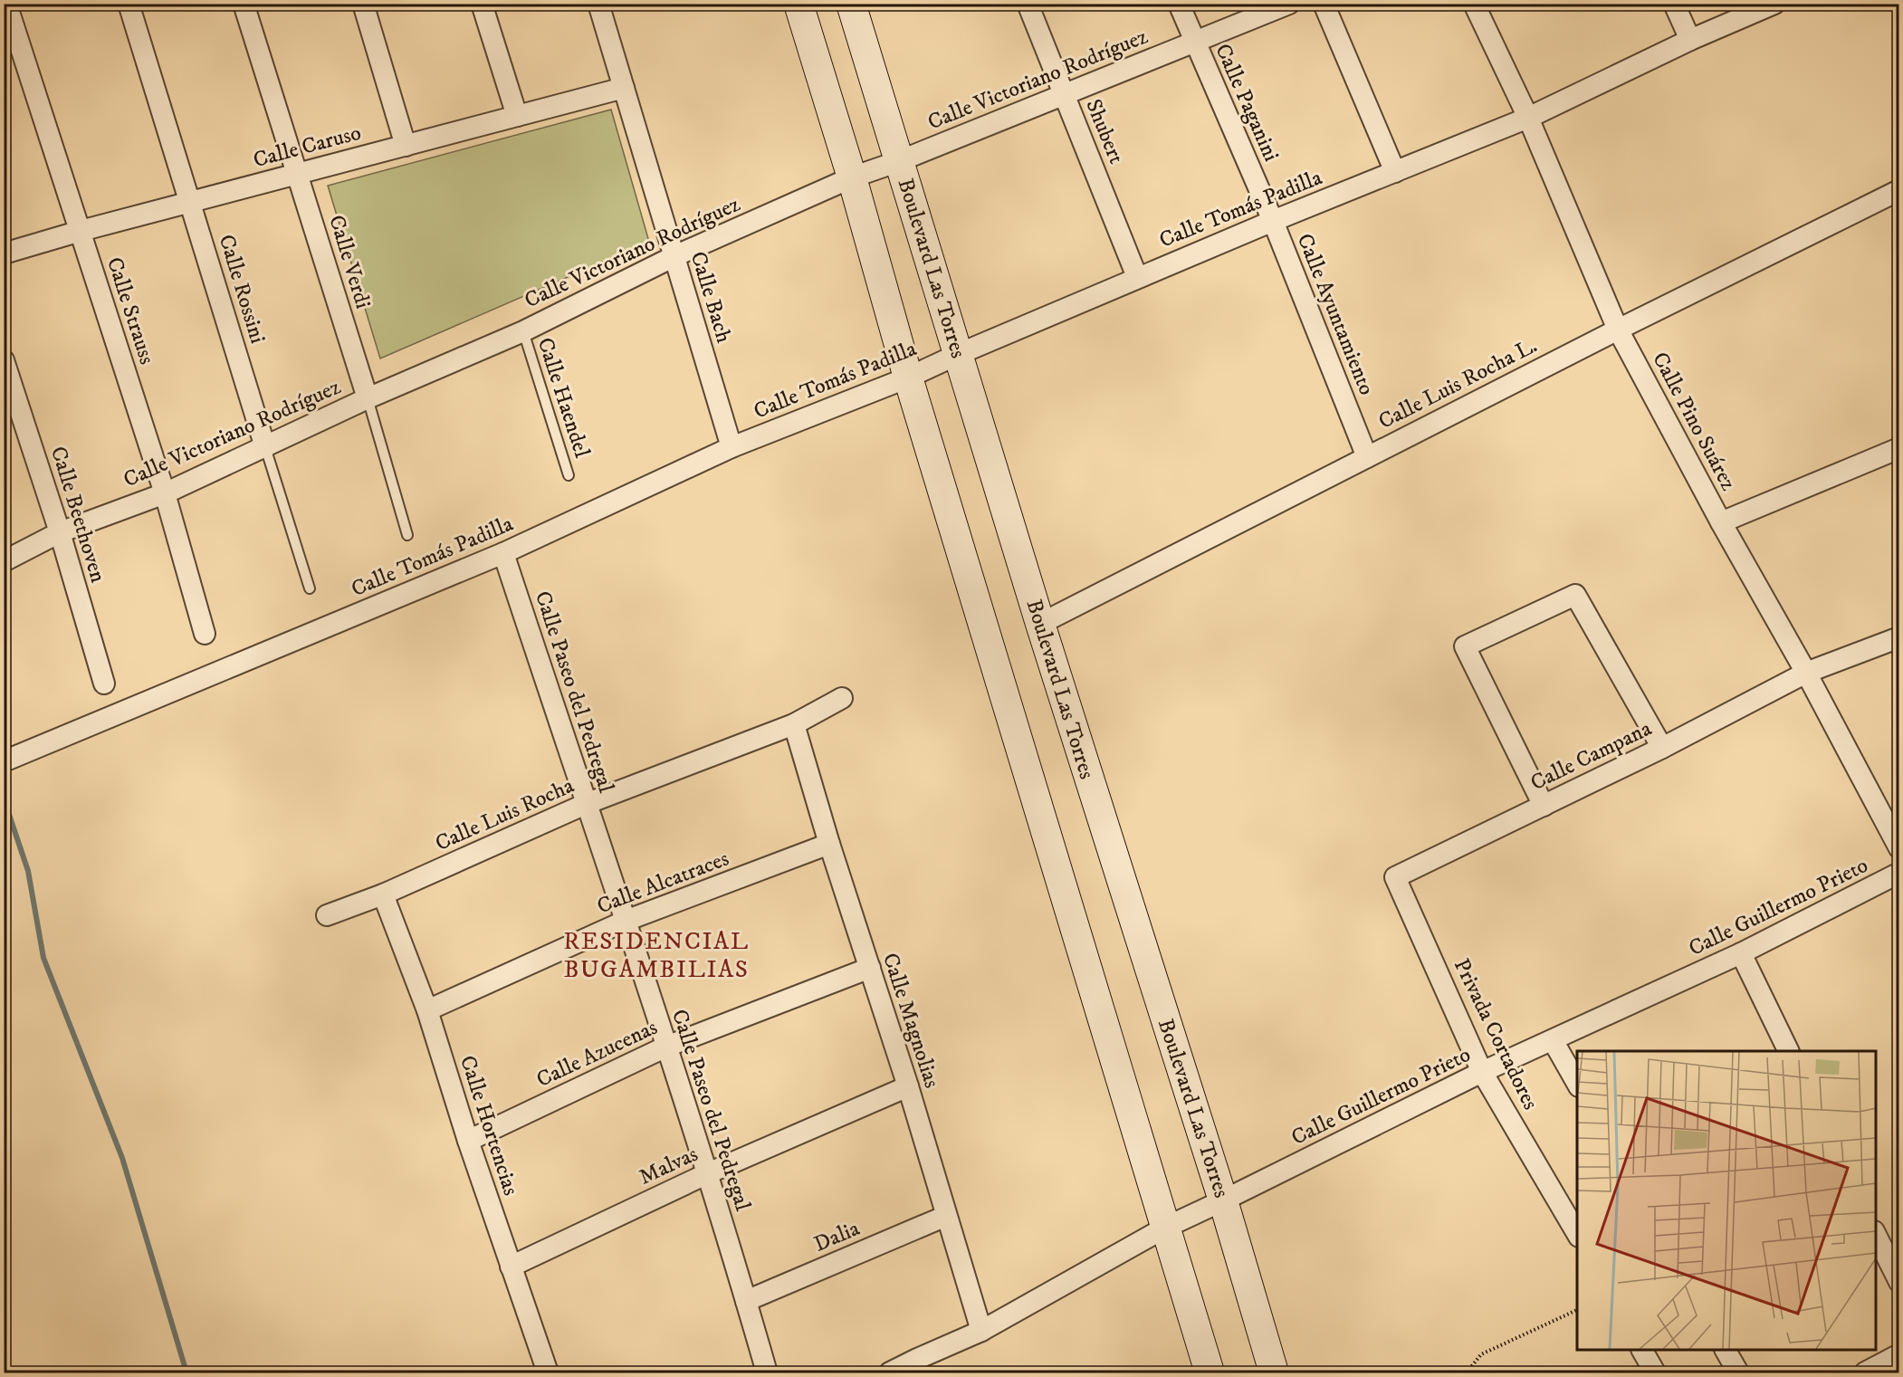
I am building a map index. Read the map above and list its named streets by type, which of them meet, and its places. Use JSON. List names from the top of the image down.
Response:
{
  "streets": {
    "street": [
      "Calle Victoriano Rodríguez",
      "Calle Paganini",
      "Shubert",
      "Calle Caruso",
      "Calle Tomás Padilla",
      "Calle Verdi",
      "Boulevard Las Torres",
      "Calle Rossini",
      "Calle Bach",
      "Calle Strauss",
      "Calle Ayuntamiento",
      "Calle Luis Rocha L.",
      "Calle Pino Suárez",
      "Calle Beethoven",
      "Calle Paseo del Pedregal",
      "Calle Campana",
      "Calle Luis Rocha",
      "Calle Alcatraces",
      "Calle Guillermo Prieto",
      "Calle Magnolias",
      "Privada Cortadores",
      "Calle Azucenas",
      "Calle Hortencias",
      "Malvas",
      "Dalia"
    ],
    "lane": ["Calle Haendel"]
  },
  "crossings": [
    ["Calle Victoriano Rodríguez", "Calle Paganini"],
    ["Calle Victoriano Rodríguez", "Shubert"],
    ["Calle Victoriano Rodríguez", "Calle Verdi"],
    ["Calle Victoriano Rodríguez", "Boulevard Las Torres"],
    ["Calle Victoriano Rodríguez", "Calle Rossini"],
    ["Calle Victoriano Rodríguez", "Calle Bach"],
    ["Calle Victoriano Rodríguez", "Calle Strauss"],
    ["Calle Victoriano Rodríguez", "Calle Haendel"],
    ["Calle Victoriano Rodríguez", "Calle Beethoven"],
    ["Calle Paganini", "Calle Tomás Padilla"],
    ["Calle Paganini", "Calle Ayuntamiento"],
    ["Shubert", "Calle Tomás Padilla"],
    ["Calle Caruso", "Calle Verdi"],
    ["Calle Caruso", "Calle Rossini"],
    ["Calle Caruso", "Calle Bach"],
    ["Calle Caruso", "Calle Strauss"],
    ["Calle Tomás Padilla", "Boulevard Las Torres"],
    ["Calle Tomás Padilla", "Calle Bach"],
    ["Calle Tomás Padilla", "Calle Ayuntamiento"],
    ["Calle Tomás Padilla", "Calle Pino Suárez"],
    ["Calle Tomás Padilla", "Calle Paseo del Pedregal"],
    ["Boulevard Las Torres", "Calle Luis Rocha L."],
    ["Boulevard Las Torres", "Calle Guillermo Prieto"],
    ["Calle Ayuntamiento", "Calle Luis Rocha L."],
    ["Calle Luis Rocha L.", "Calle Pino Suárez"],
    ["Calle Pino Suárez", "Calle Campana"],
    ["Calle Paseo del Pedregal", "Calle Luis Rocha"],
    ["Calle Paseo del Pedregal", "Calle Alcatraces"],
    ["Calle Paseo del Pedregal", "Calle Azucenas"],
    ["Calle Paseo del Pedregal", "Malvas"],
    ["Calle Paseo del Pedregal", "Dalia"],
    ["Calle Campana", "Privada Cortadores"],
    ["Calle Luis Rocha", "Calle Magnolias"],
    ["Calle Luis Rocha", "Calle Hortencias"],
    ["Calle Alcatraces", "Calle Magnolias"],
    ["Calle Alcatraces", "Calle Hortencias"],
    ["Calle Guillermo Prieto", "Calle Magnolias"],
    ["Calle Guillermo Prieto", "Privada Cortadores"],
    ["Calle Magnolias", "Calle Azucenas"],
    ["Calle Magnolias", "Malvas"],
    ["Calle Magnolias", "Dalia"],
    ["Calle Azucenas", "Calle Hortencias"],
    ["Calle Hortencias", "Malvas"]
  ],
  "districts": ["RESIDENCIAL BUGAMBILIAS"]
}
